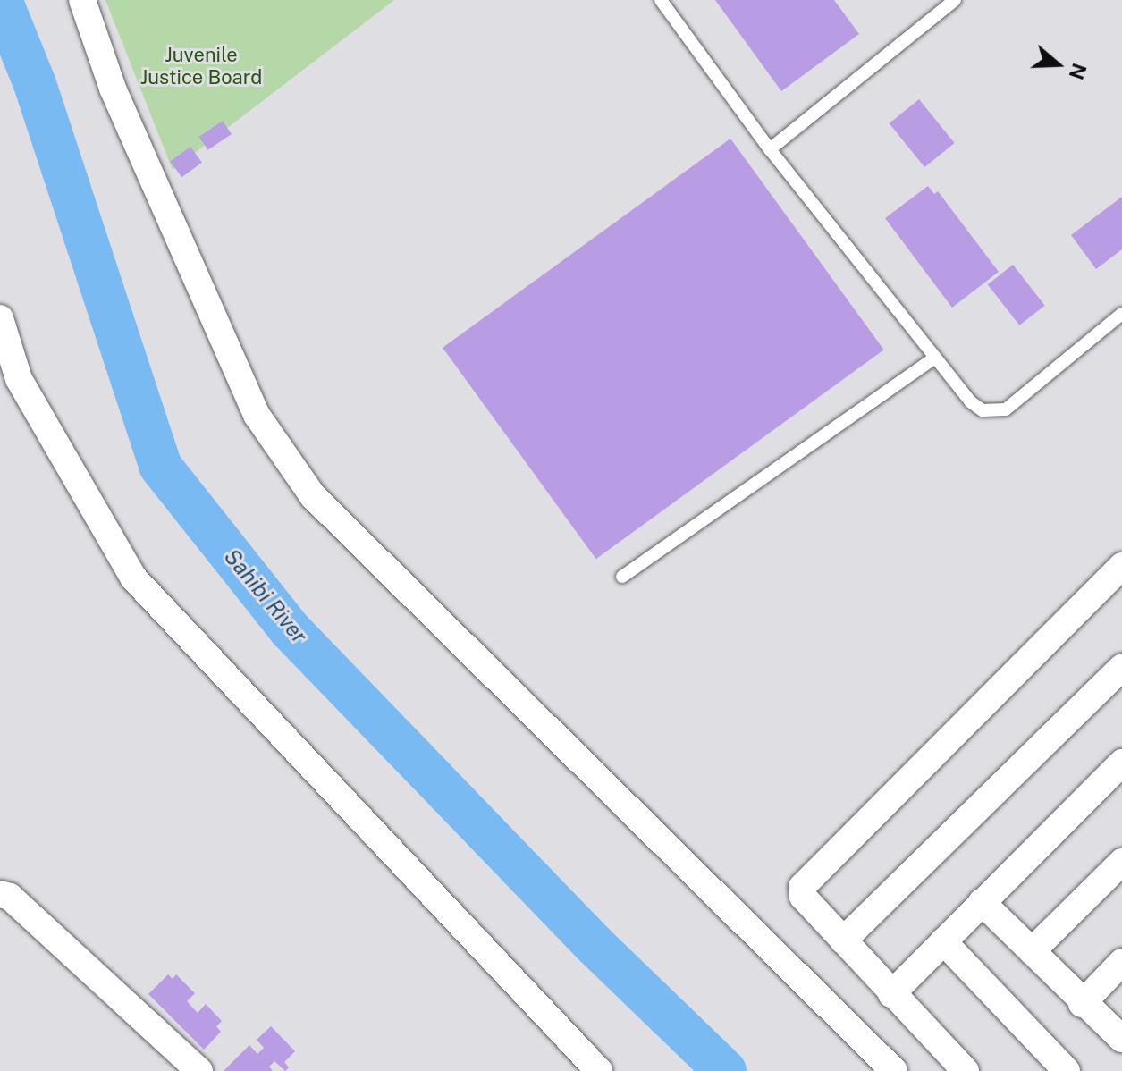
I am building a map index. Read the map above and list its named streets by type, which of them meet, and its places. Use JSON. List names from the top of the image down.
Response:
{
  "water": ["Sahibi River"],
  "parks": ["Juvenile Justice Board"],
  "north": "right"
}
